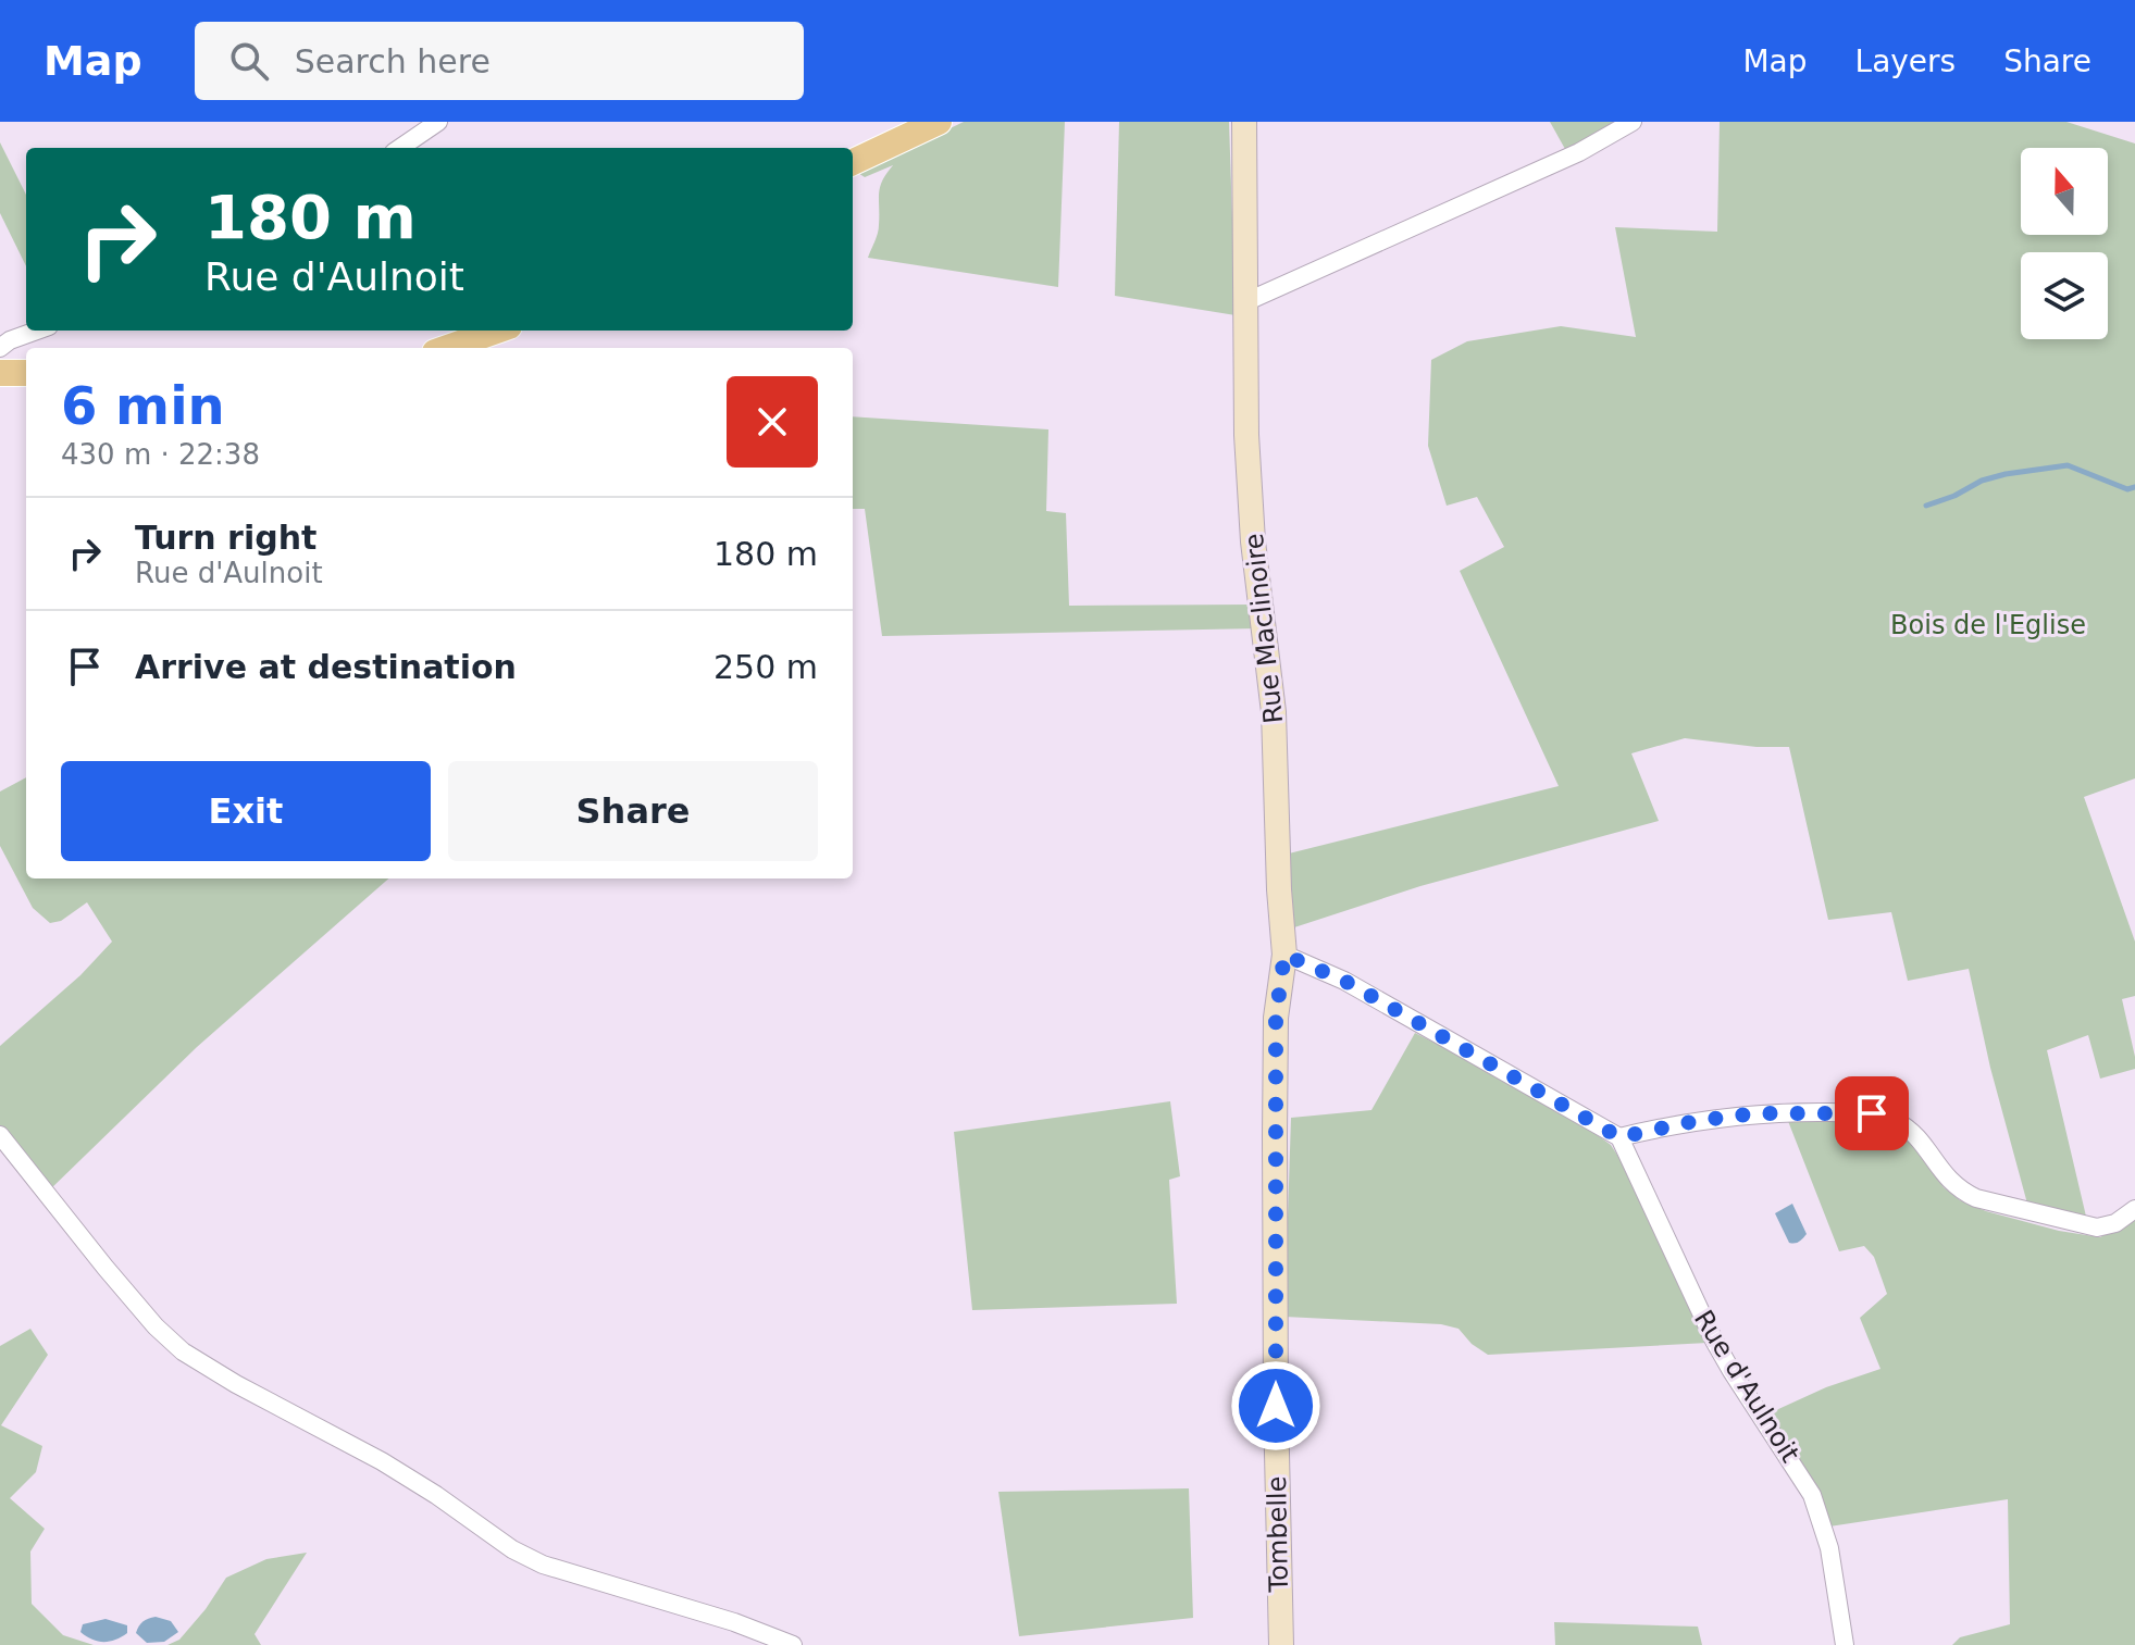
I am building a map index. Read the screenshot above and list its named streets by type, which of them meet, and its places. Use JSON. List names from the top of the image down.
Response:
{
  "streets": {
    "street": ["Rue Maclinoire", "Rue d'Aulnoit", "Tombelle"]
  },
  "crossings": [
    ["Rue Maclinoire", "Tombelle"]
  ],
  "parks": ["Bois de l'Eglise"],
  "north": "top",
  "page": {
    "header": "Map",
    "search": "Search here",
    "nav": ["Map", "Layers", "Share"],
    "turn": ["180 m", "Rue d'Aulnoit"],
    "heading": ["6 min", "430 m · 22:38"],
    "list": [
      {
        "name": "Turn right",
        "note": "Rue d'Aulnoit",
        "value": "180 m"
      },
      {
        "name": "Arrive at destination",
        "value": "250 m"
      }
    ],
    "buttons": ["Exit", "Share"]
  }
}
